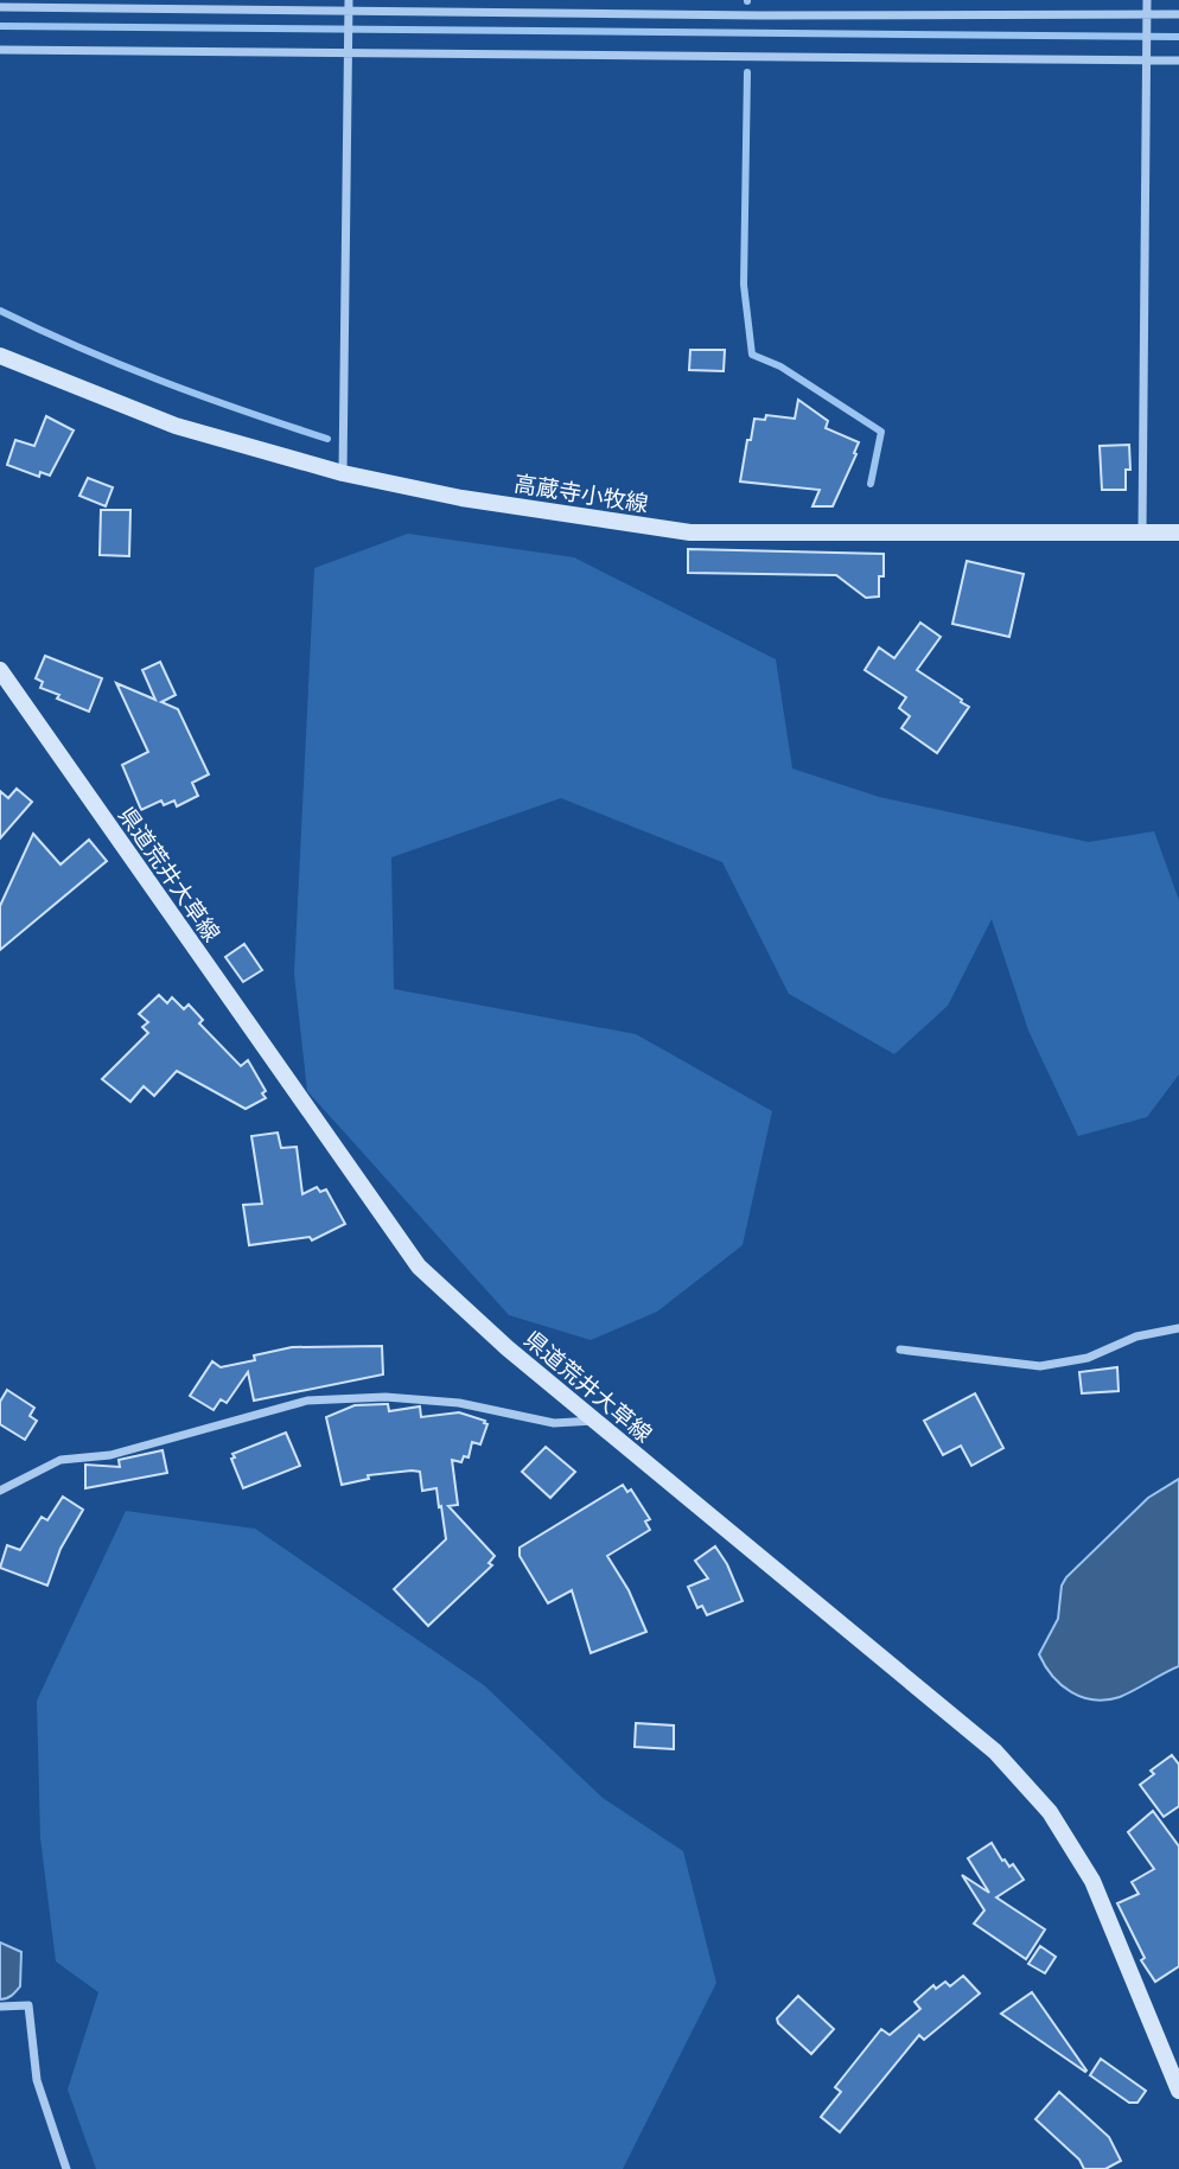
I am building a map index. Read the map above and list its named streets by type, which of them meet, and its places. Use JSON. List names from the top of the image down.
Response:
{
  "streets": {
    "main road": ["高蔵寺小牧線", "県道荒井大草線"]
  }
}
